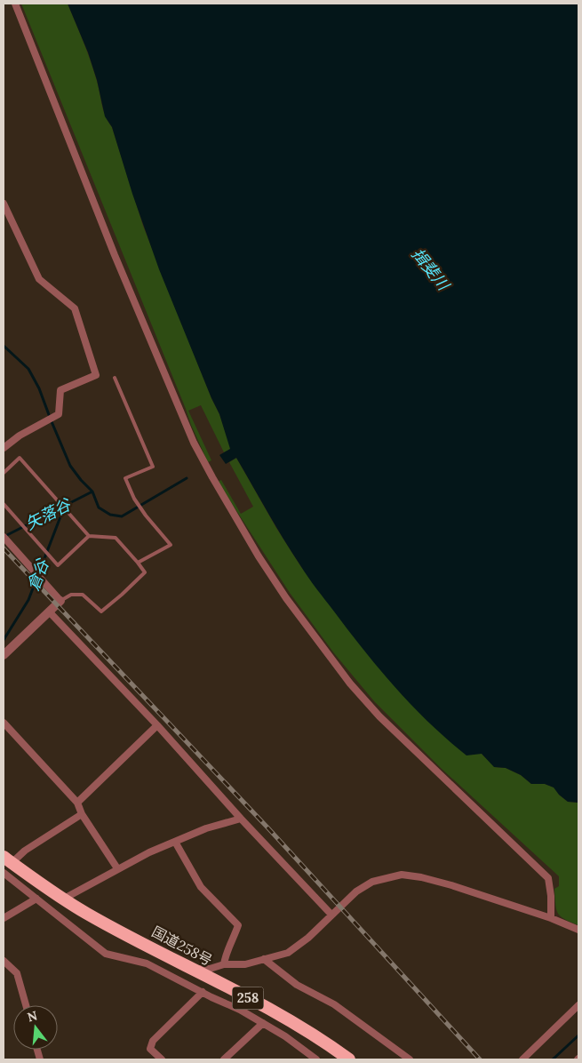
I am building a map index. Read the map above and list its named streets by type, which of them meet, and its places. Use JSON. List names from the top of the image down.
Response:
{
  "streets": {
    "highway": ["国道258号", "258"]
  },
  "water": ["揖斐川", "矢落谷", "倉谷"],
  "north": "top"
}
